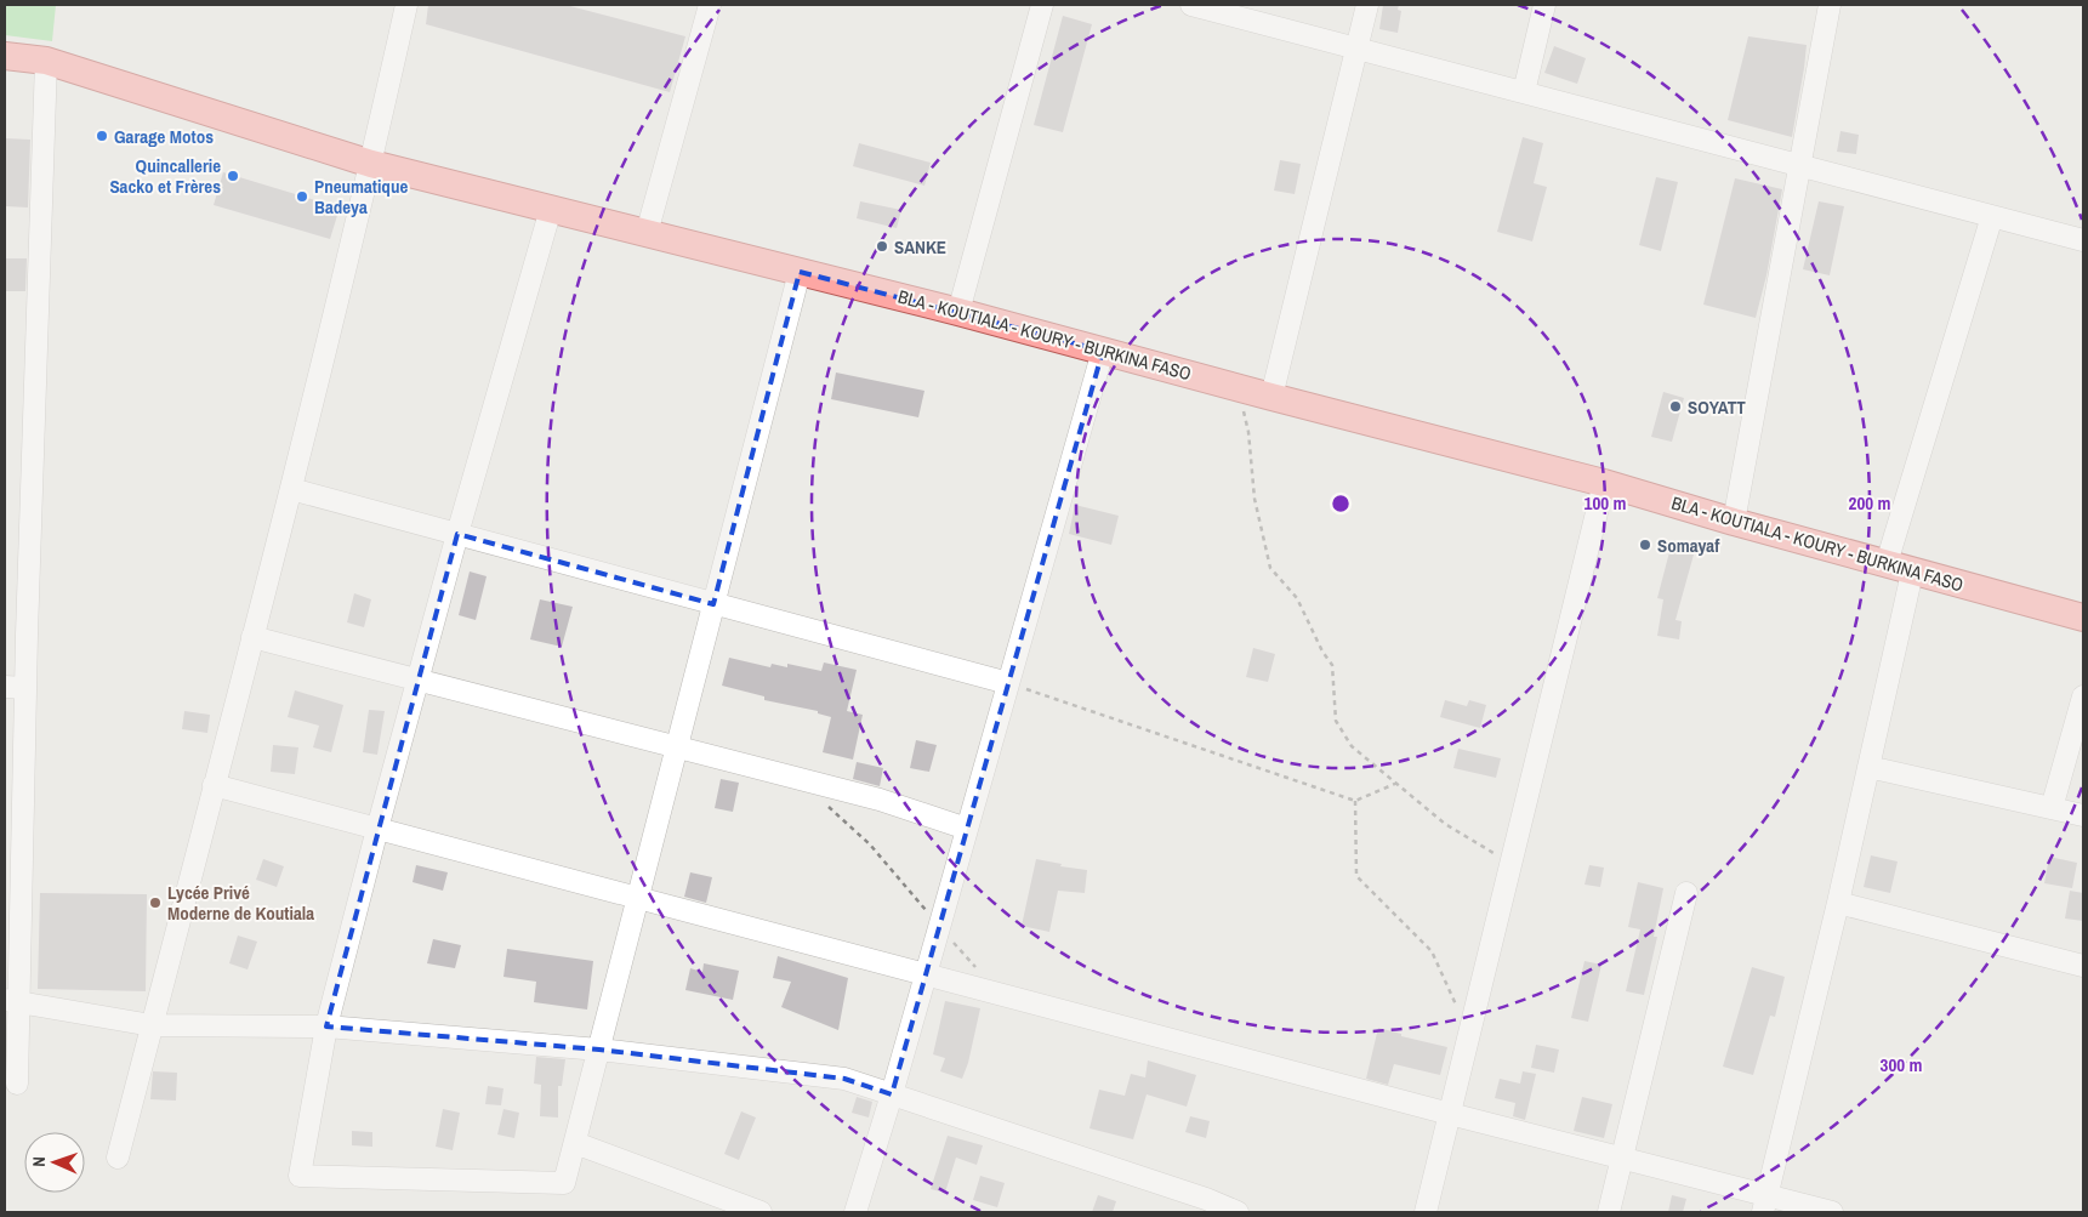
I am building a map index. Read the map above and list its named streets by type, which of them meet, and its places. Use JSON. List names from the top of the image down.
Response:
{
  "streets": {
    "main road": ["BLA - KOUTIALA - KOURY - BURKINA FASO"]
  },
  "places": [
    "Garage Motos",
    "Quincallerie Sacko et Frères",
    "Pneumatique Badeya",
    "SANKE",
    "SOYATT",
    "Somayaf",
    "Lycée Privé Moderne de Koutiala"
  ],
  "north": "left",
  "rings": ["100 m", "200 m", "300 m"]
}
